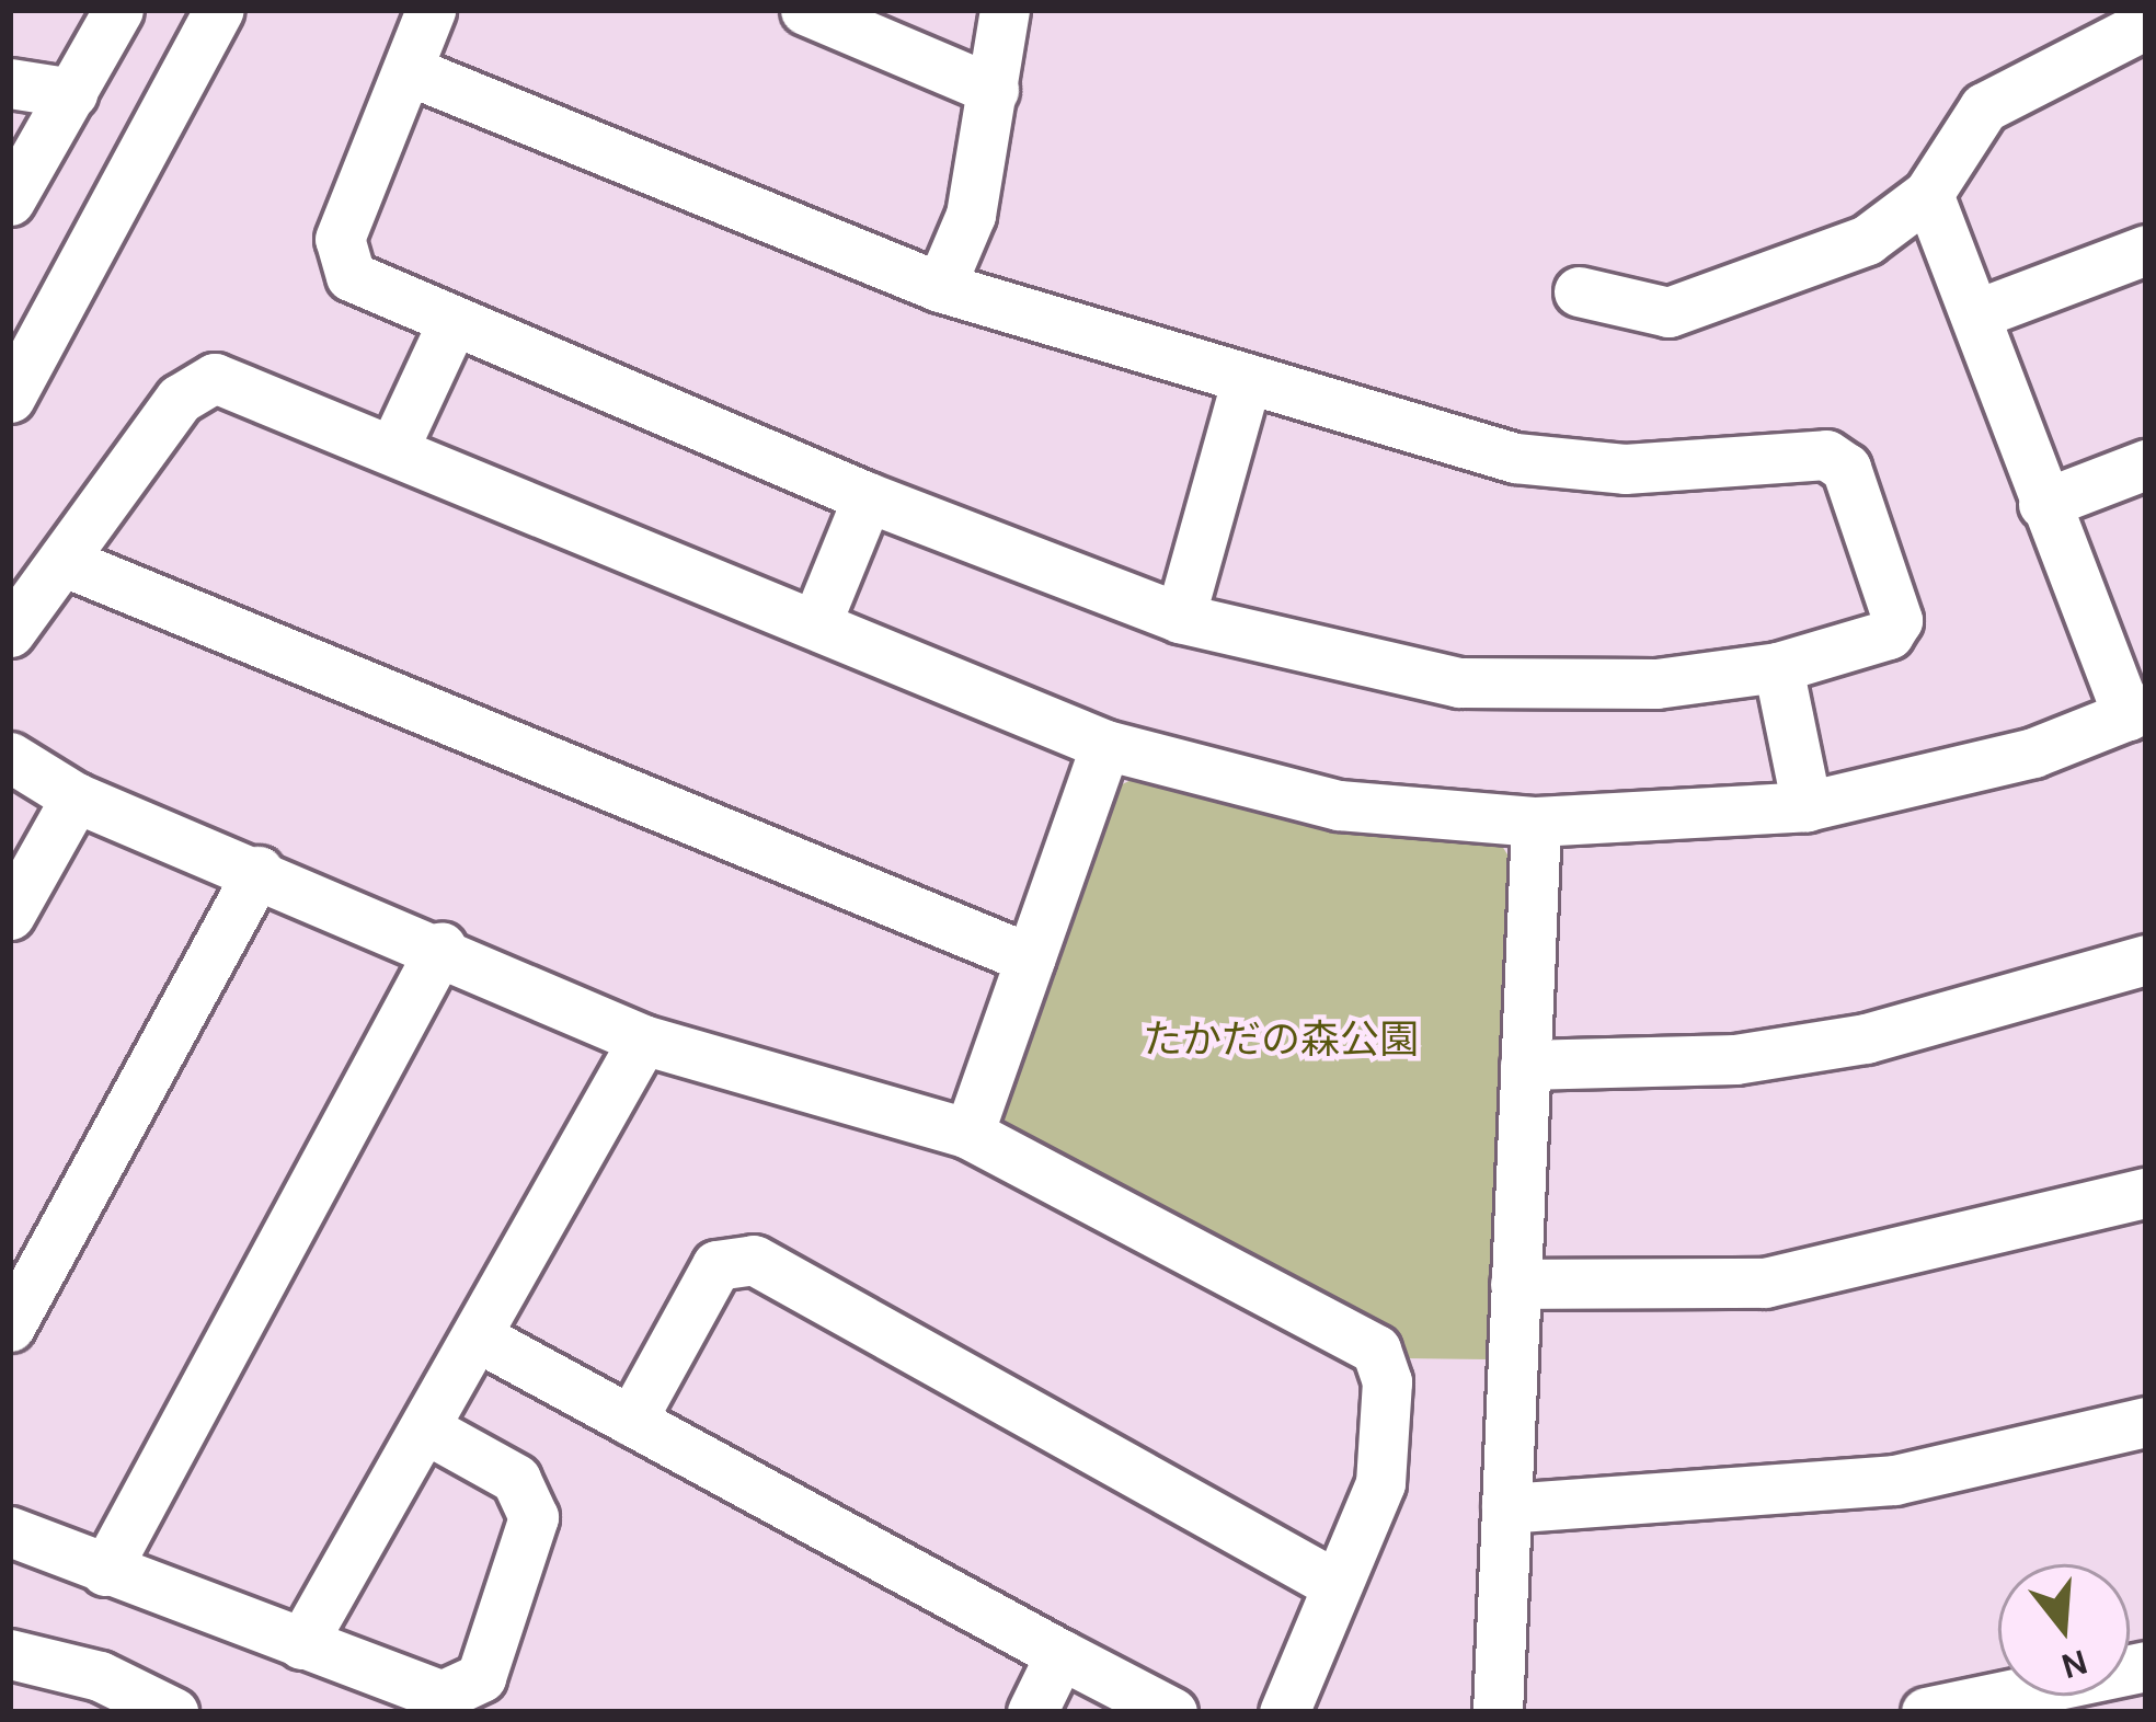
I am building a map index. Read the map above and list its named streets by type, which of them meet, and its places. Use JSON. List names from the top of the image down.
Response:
{
  "parks": ["たかだの森公園"],
  "north": "bottom"
}
